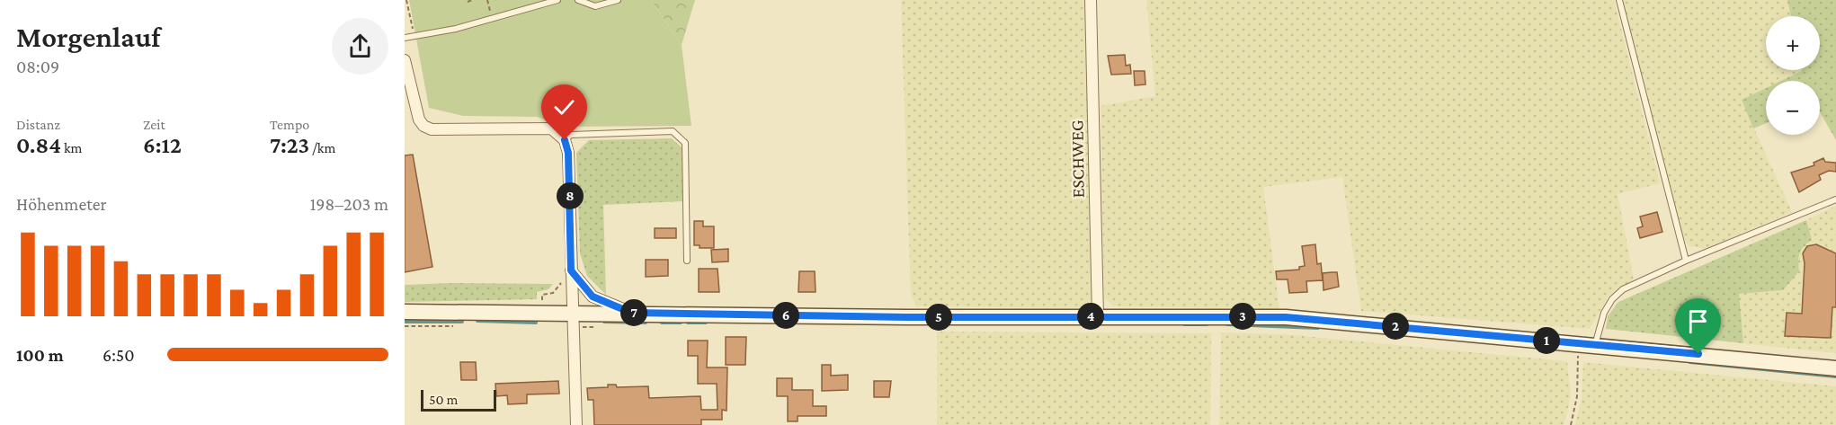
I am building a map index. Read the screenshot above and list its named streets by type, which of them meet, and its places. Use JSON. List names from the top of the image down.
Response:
{
  "streets": {
    "street": ["ESCHWEG"]
  },
  "scale_bar": "50 m",
  "page": {
    "heading": ["Morgenlauf", "08:09"],
    "map_buttons": ["+", "−"],
    "stats": [
      ["Distanz", "0.84 km"],
      ["Zeit", "6:12"],
      ["Tempo", "7:23 /km"]
    ],
    "pins": [
      "8",
      "7",
      "6",
      "3",
      "4",
      "5",
      "2",
      "1"
    ],
    "chart": ["Höhenmeter", "198–203 m"],
    "list": [
      {
        "name": "100 m",
        "note": "6:50"
      }
    ],
    "scale": "50 m"
  }
}
